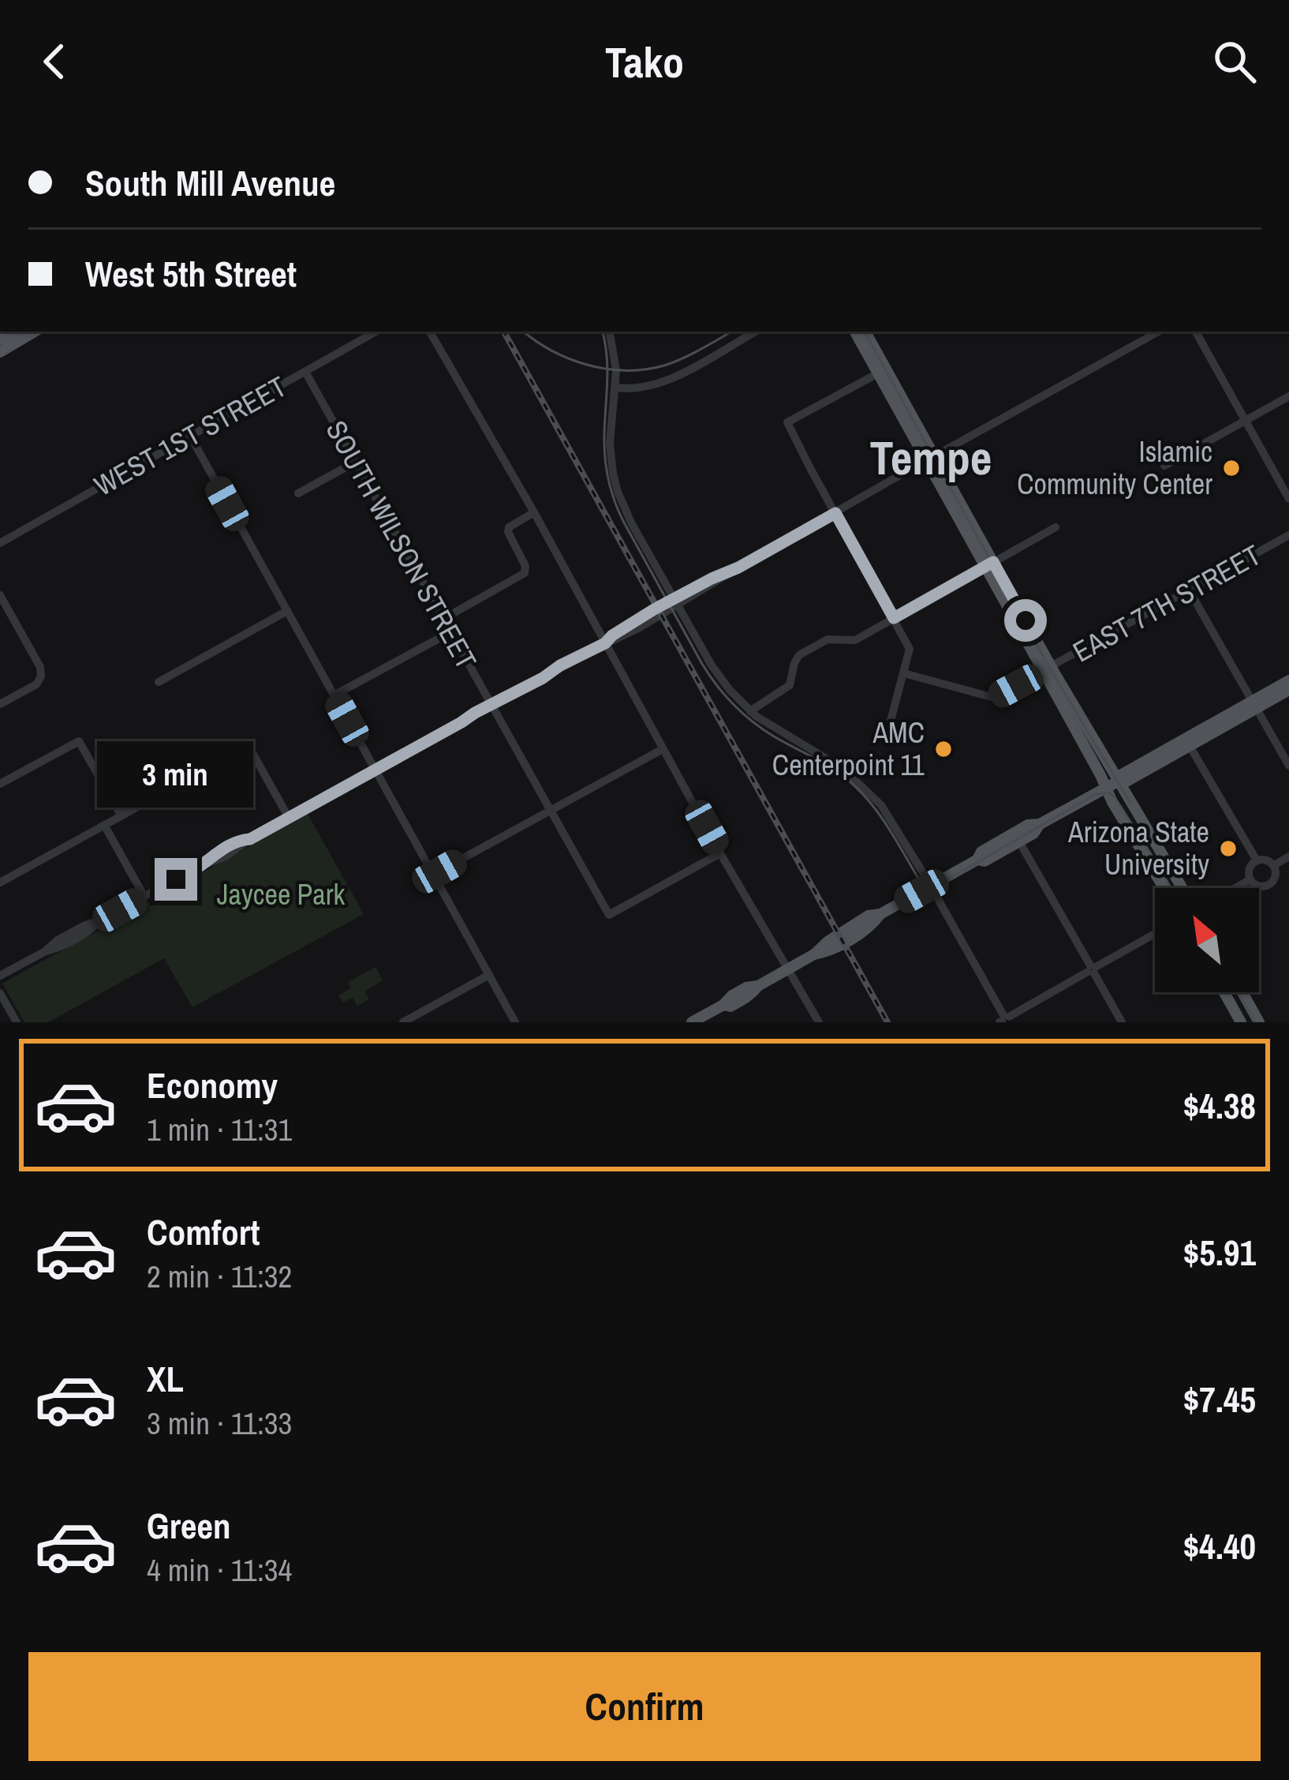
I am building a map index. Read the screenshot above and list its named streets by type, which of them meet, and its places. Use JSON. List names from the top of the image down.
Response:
{
  "streets": {
    "street": ["WEST 1ST STREET", "SOUTH WILSON STREET", "EAST 7TH STREET"]
  },
  "crossings": [
    ["WEST 1ST STREET", "SOUTH WILSON STREET"]
  ],
  "districts": ["Tempe"],
  "parks": ["Jaycee Park"],
  "places": ["Islamic Community Center", "AMC Centerpoint 11", "Arizona State University"],
  "north": "top left",
  "page": {
    "header": "Tako",
    "banner": ["South Mill Avenue", "West 5th Street"],
    "bubble": "3 min",
    "list": [
      {
        "name": "Economy",
        "note": "1 min · 11:31",
        "value": "$4.38"
      },
      {
        "name": "Comfort",
        "note": "2 min · 11:32",
        "value": "$5.91"
      },
      {
        "name": "XL",
        "note": "3 min · 11:33",
        "value": "$7.45"
      },
      {
        "name": "Green",
        "note": "4 min · 11:34",
        "value": "$4.40"
      }
    ],
    "buttons": "Confirm"
  }
}
